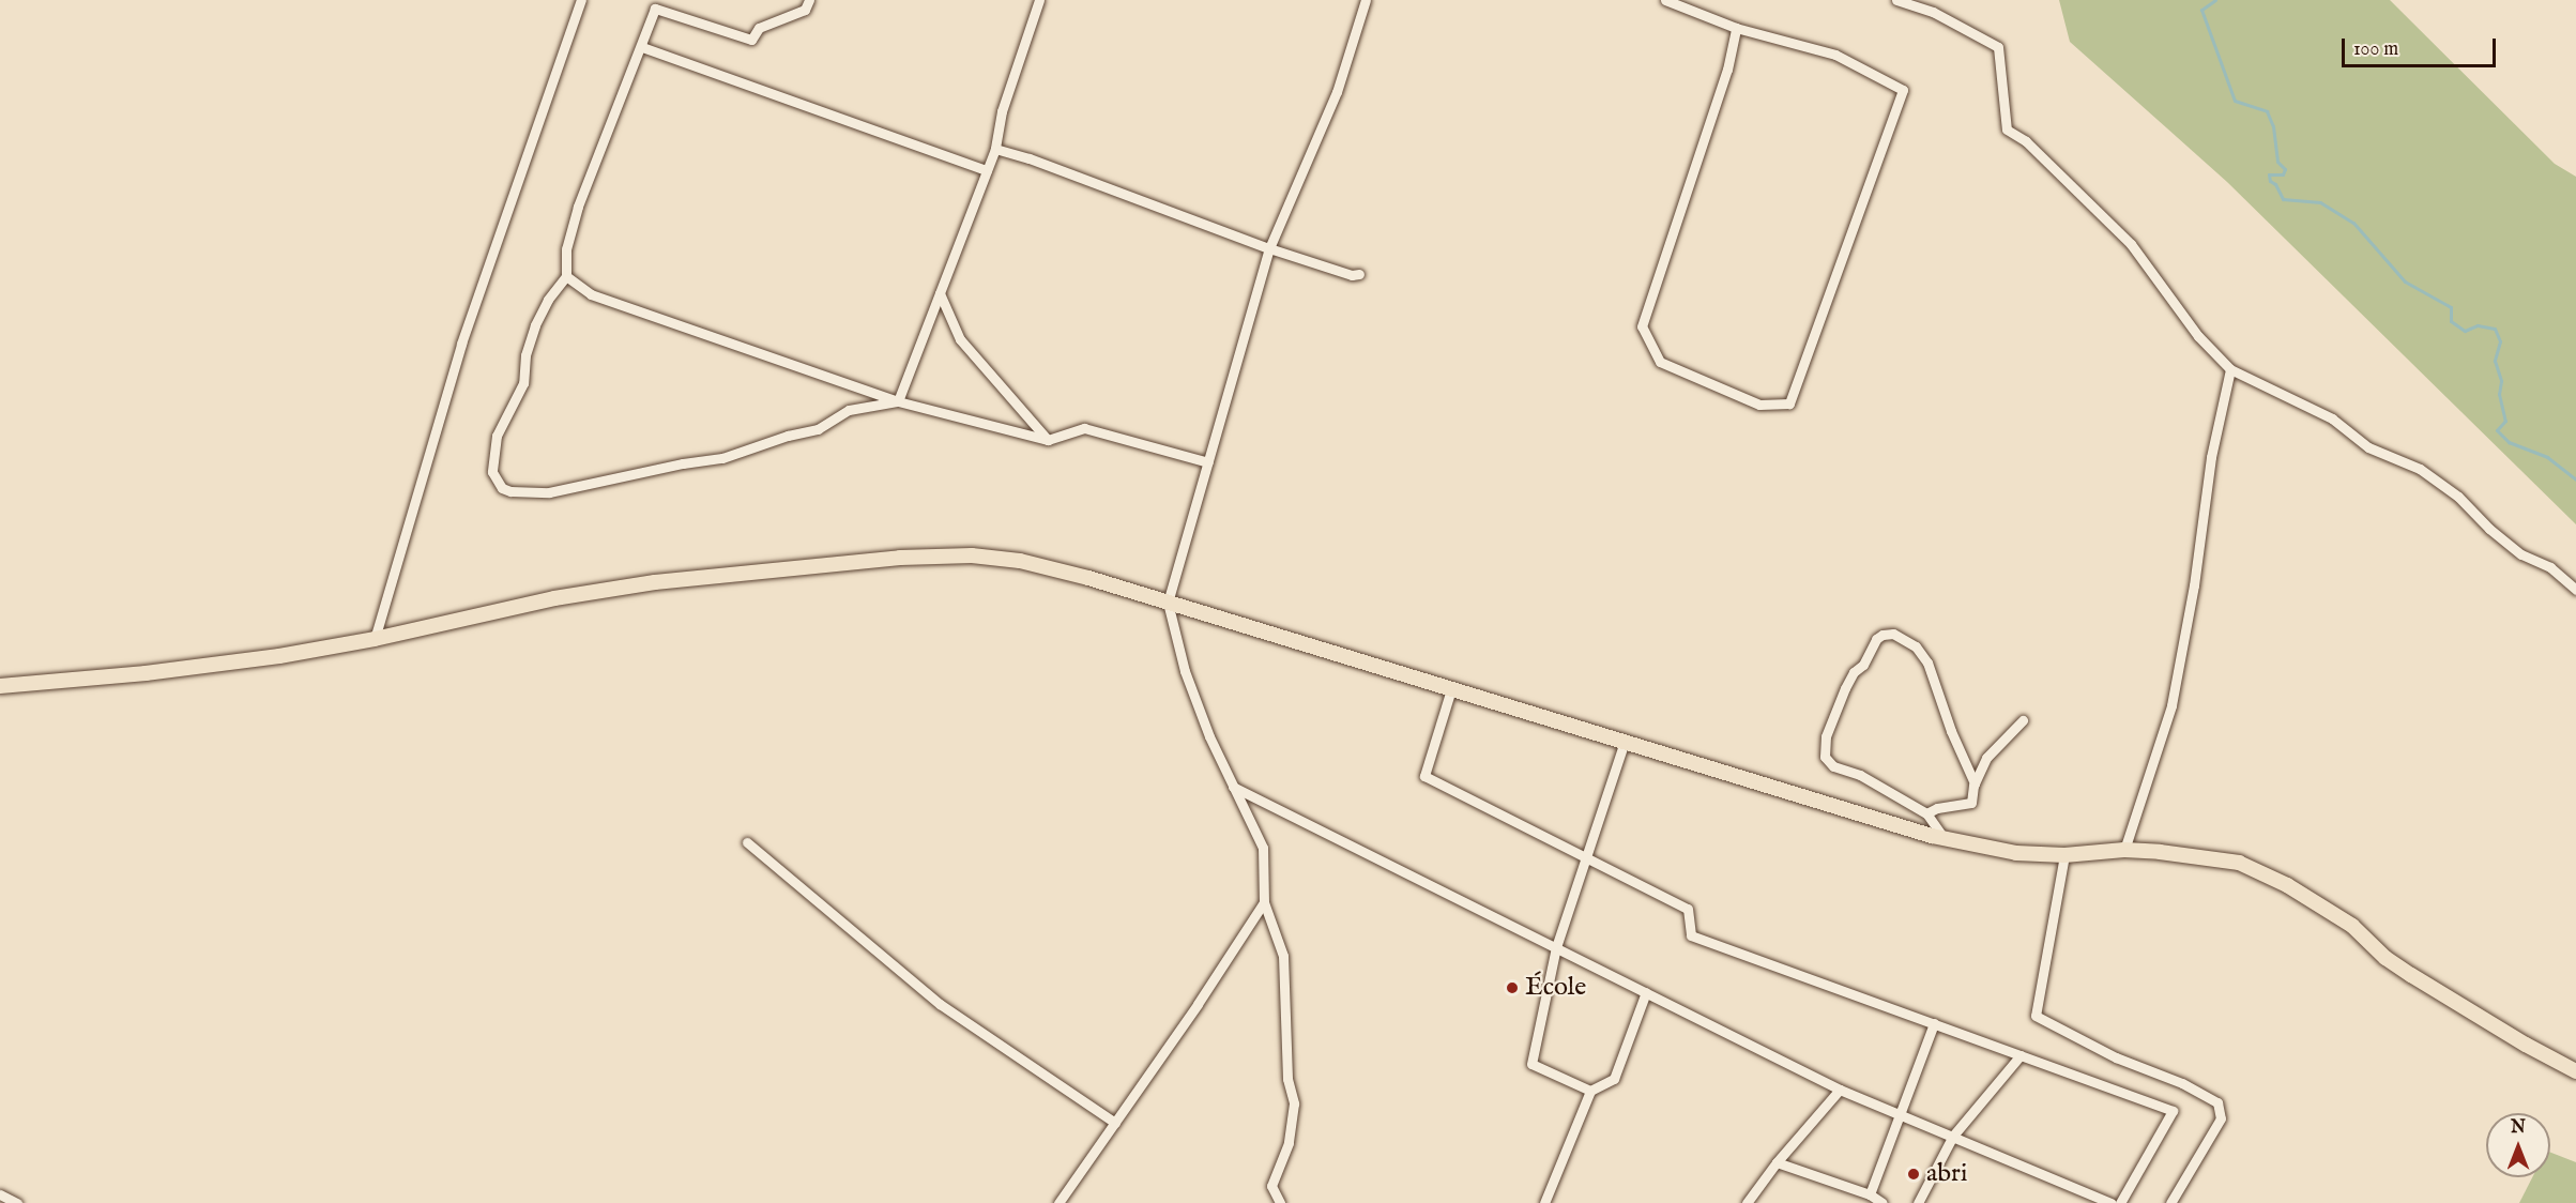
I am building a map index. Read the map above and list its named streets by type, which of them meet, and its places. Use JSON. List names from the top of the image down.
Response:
{
  "places": ["École", "abri"],
  "scale_bar": "100 m",
  "north": "top"
}
